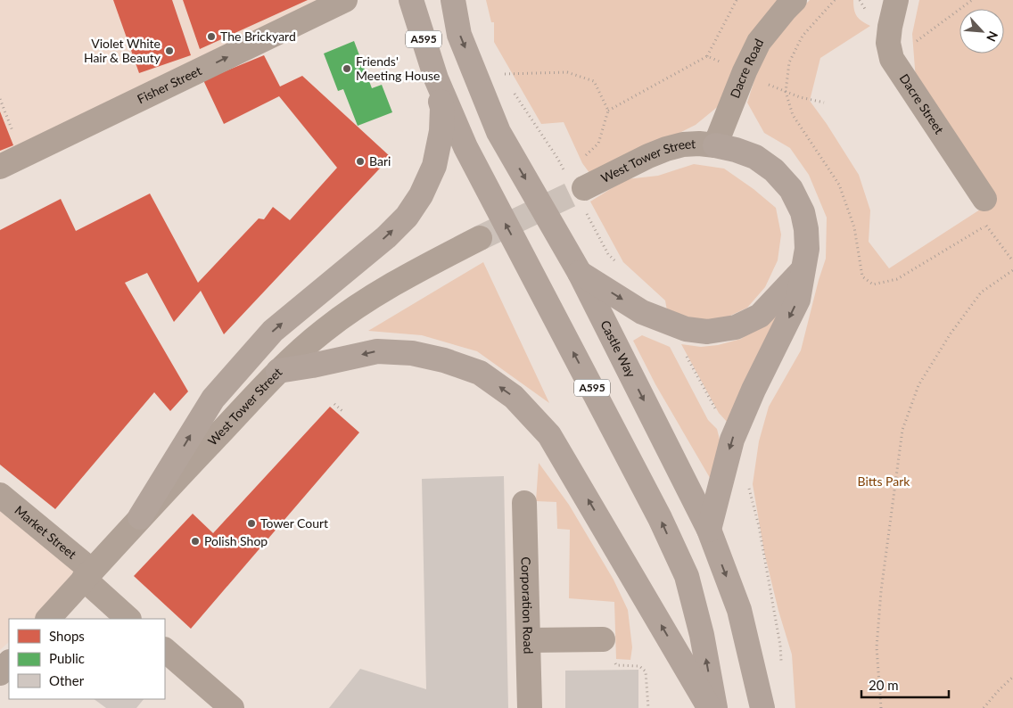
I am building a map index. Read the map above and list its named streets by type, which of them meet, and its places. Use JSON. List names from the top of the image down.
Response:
{
  "streets": {
    "main road": ["A595", "Castle Way"],
    "street": [
      "Dacre Road",
      "Fisher Street",
      "Dacre Street",
      "West Tower Street",
      "Market Street",
      "Corporation Road"
    ]
  },
  "crossings": [
    ["Dacre Road", "West Tower Street"],
    ["West Tower Street", "Market Street"]
  ],
  "one_way": ["Fisher Street"],
  "parks": ["Bitts Park"],
  "places": [
    "The Brickyard",
    "Violet White Hair & Beauty",
    "Friends' Meeting House",
    "Bari",
    "Tower Court",
    "Polish Shop"
  ],
  "legend": ["Shops", "Public", "Other"],
  "scale_bar": "20 m",
  "north": "bottom right"
}
